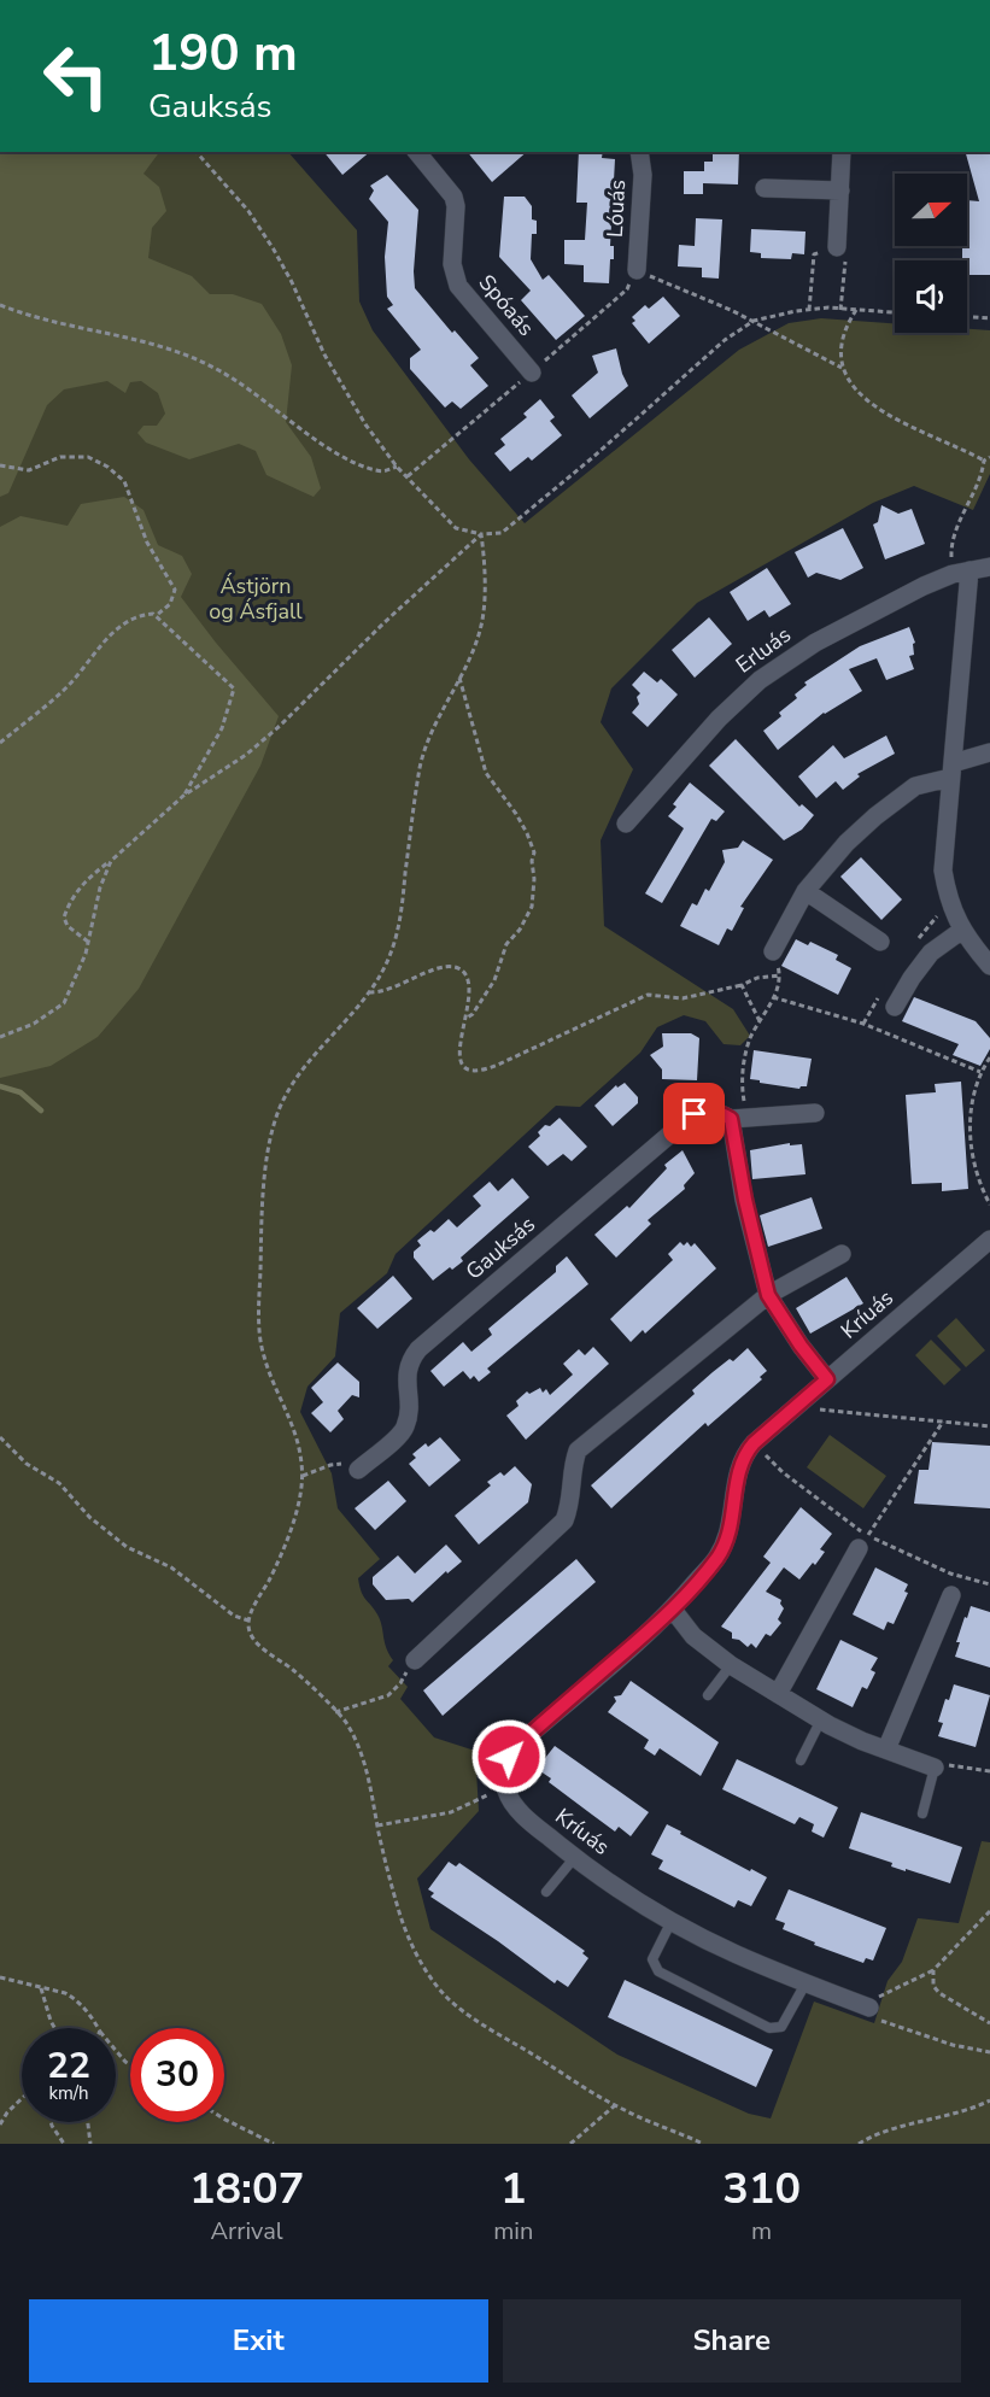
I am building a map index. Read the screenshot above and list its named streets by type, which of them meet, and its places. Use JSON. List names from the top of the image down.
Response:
{
  "streets": {
    "street": [
      "Lóuás",
      "Spóaás",
      "Erluás",
      "Gauksás",
      "Kríuás"
    ]
  },
  "parks": ["Ástjörn og Ásfjall"],
  "north": "right",
  "page": {
    "turn": ["190 m", "Gauksás"],
    "speed": "22 km/h",
    "limit": "30",
    "eta": [
      "18:07",
      "Arrival",
      "1",
      "min",
      "310",
      "m"
    ],
    "buttons": ["Exit", "Share"]
  }
}
